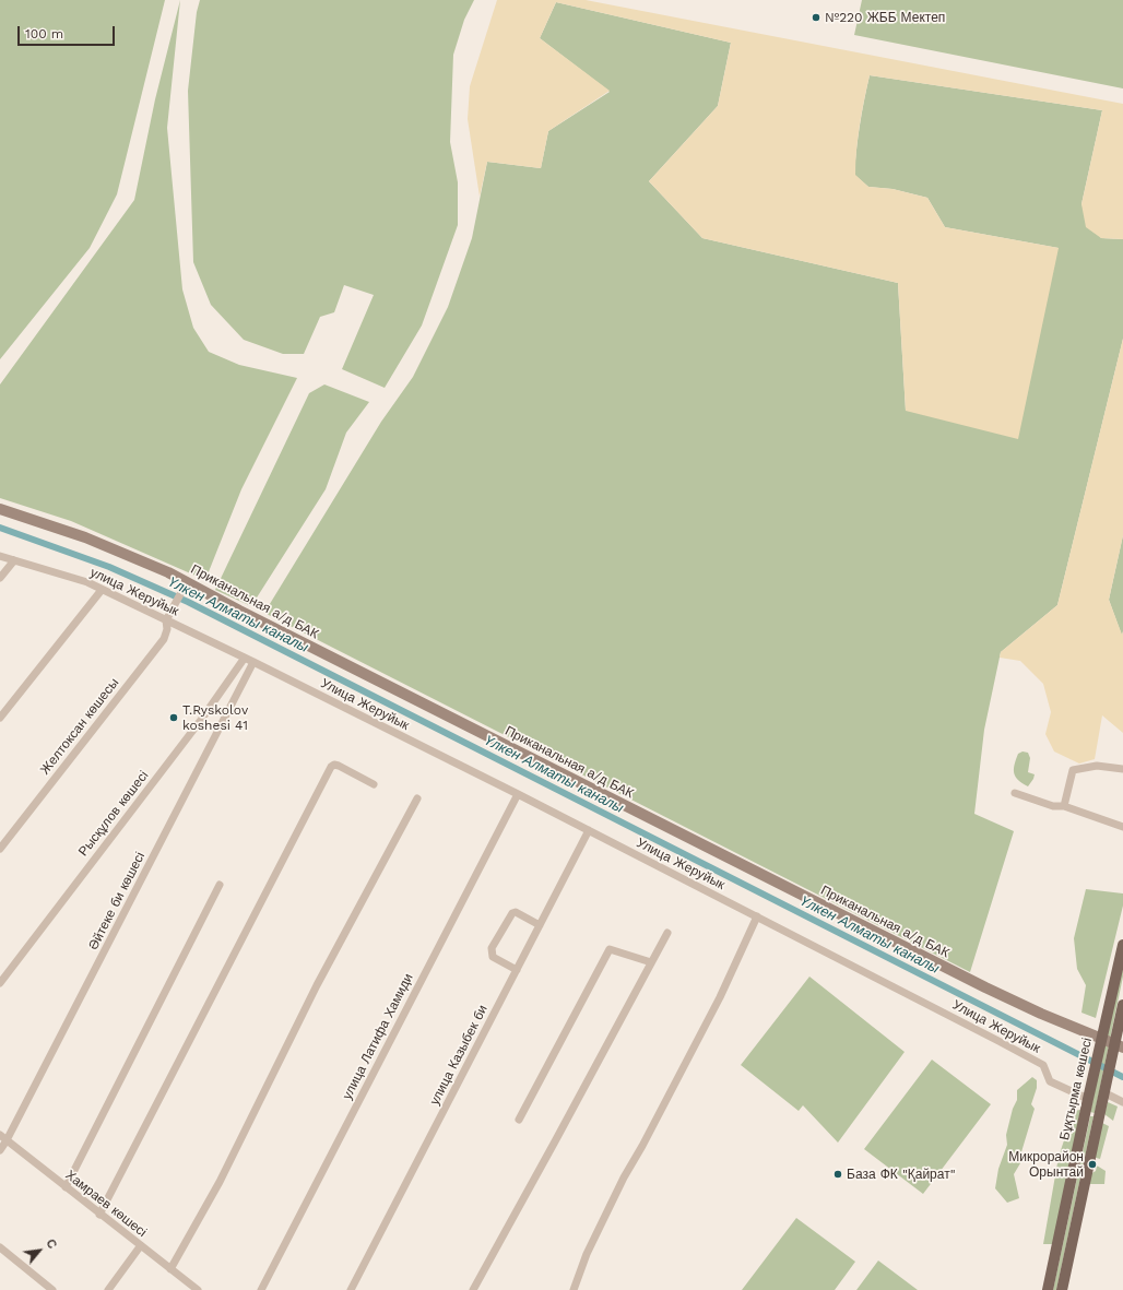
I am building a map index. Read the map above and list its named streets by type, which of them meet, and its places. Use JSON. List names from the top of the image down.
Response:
{
  "streets": {
    "main road": ["Бұқтырма көшесі"],
    "street": [
      "улица Жеруйык",
      "Приканальная а/д БАК",
      "Улица Жеруйык",
      "Желтоксан көшесы",
      "Рысқұлов көшесі",
      "Әйтеке би көшесі",
      "улица Латифа Хамиди",
      "улица Казыбек би",
      "Хамраев көшесі"
    ]
  },
  "crossings": [
    ["улица Жеруйык", "Улица Жеруйык"],
    ["улица Жеруйык", "Желтоксан көшесы"],
    ["улица Жеруйык", "Рысқұлов көшесі"],
    ["улица Жеруйык", "Әйтеке би көшесі"],
    ["Приканальная а/д БАК", "Желтоксан көшесы"],
    ["Приканальная а/д БАК", "Бұқтырма көшесі"],
    ["Улица Жеруйык", "Әйтеке би көшесі"],
    ["Улица Жеруйык", "улица Латифа Хамиди"],
    ["Улица Жеруйык", "улица Казыбек би"],
    ["Улица Жеруйык", "Бұқтырма көшесі"],
    ["Әйтеке би көшесі", "Хамраев көшесі"]
  ],
  "water": ["Үлкен Алматы каналы"],
  "places": [
    "№220 ЖББ Мектеп",
    "T.Ryskolov koshesi 41",
    "Микрорайон Орынтай",
    "База ФК \"Қайрат\""
  ],
  "scale_bar": "100 m",
  "north": "top right"
}
